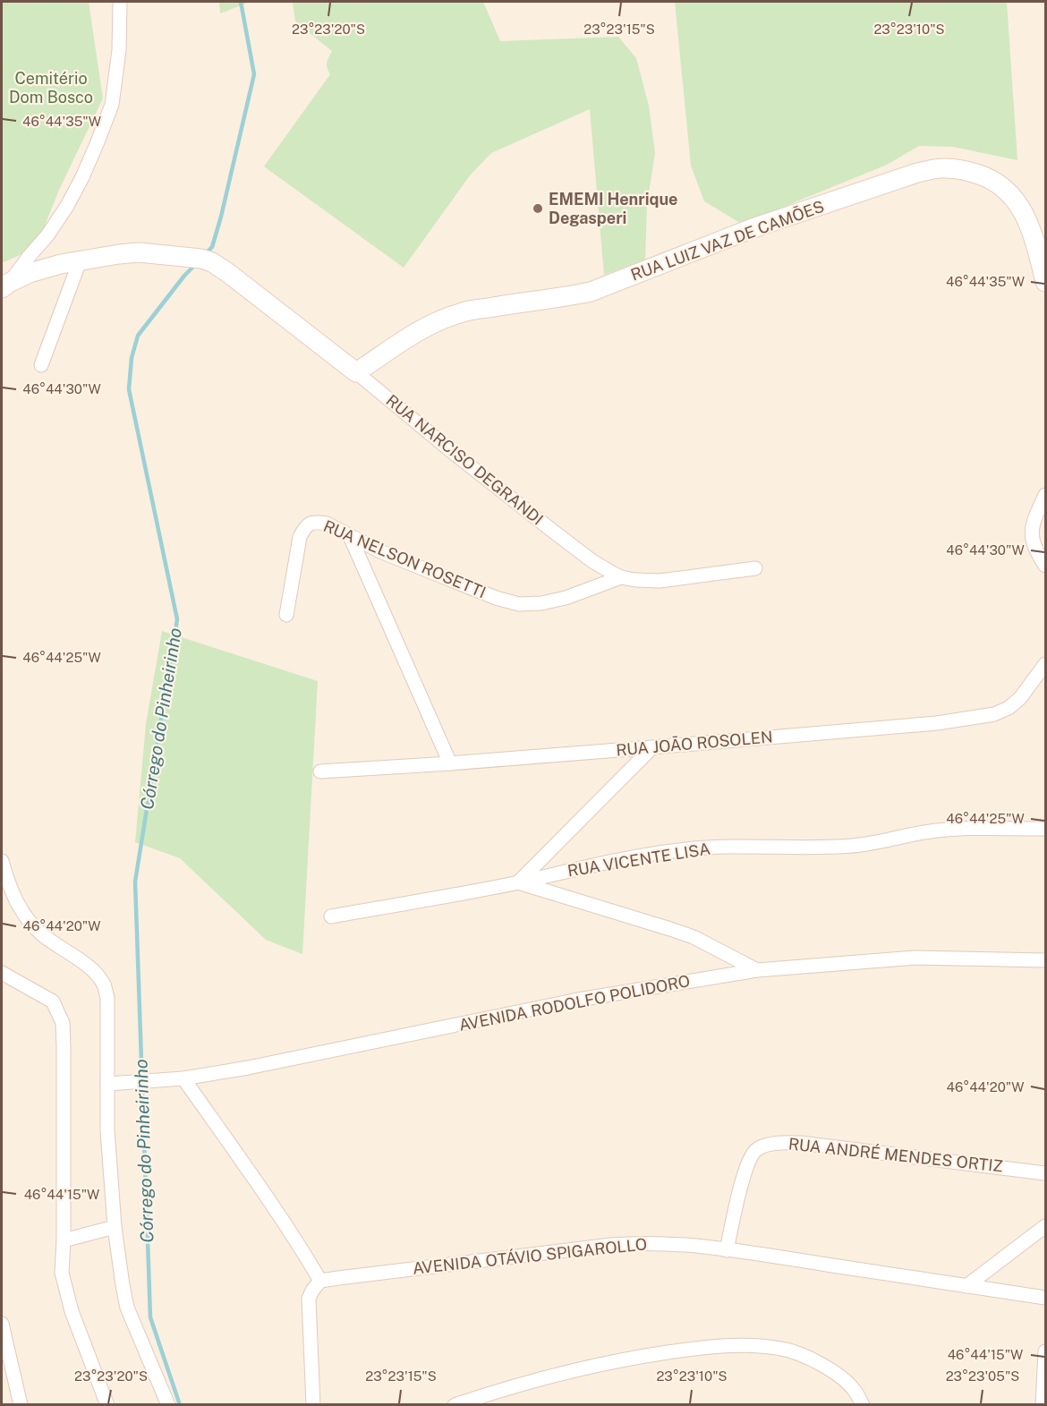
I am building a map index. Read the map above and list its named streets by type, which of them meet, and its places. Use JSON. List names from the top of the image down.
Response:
{
  "streets": {
    "main road": ["RUA LUIZ VAZ DE CAMÕES", "RUA NARCISO DEGRANDI"],
    "street": [
      "RUA NELSON ROSETTI",
      "RUA JOÃO ROSOLEN",
      "RUA VICENTE LISA",
      "AVENIDA RODOLFO POLIDORO",
      "RUA ANDRÉ MENDES ORTIZ",
      "AVENIDA OTÁVIO SPIGAROLLO"
    ]
  },
  "crossings": [
    ["RUA LUIZ VAZ DE CAMÕES", "RUA NARCISO DEGRANDI"],
    ["RUA NARCISO DEGRANDI", "RUA NELSON ROSETTI"],
    ["RUA ANDRÉ MENDES ORTIZ", "AVENIDA OTÁVIO SPIGAROLLO"]
  ],
  "water": ["Córrego do Pinheirinho"],
  "parks": ["Cemitério Dom Bosco"],
  "places": ["EMEMI Henrique Degasperi"],
  "coordinates": [
    "23°23'20\"S",
    "23°23'15\"S",
    "23°23'10\"S",
    "46°44'35\"W",
    "46°44'30\"W",
    "46°44'25\"W",
    "46°44'20\"W",
    "46°44'15\"W",
    "23°23'05\"S"
  ]
}
